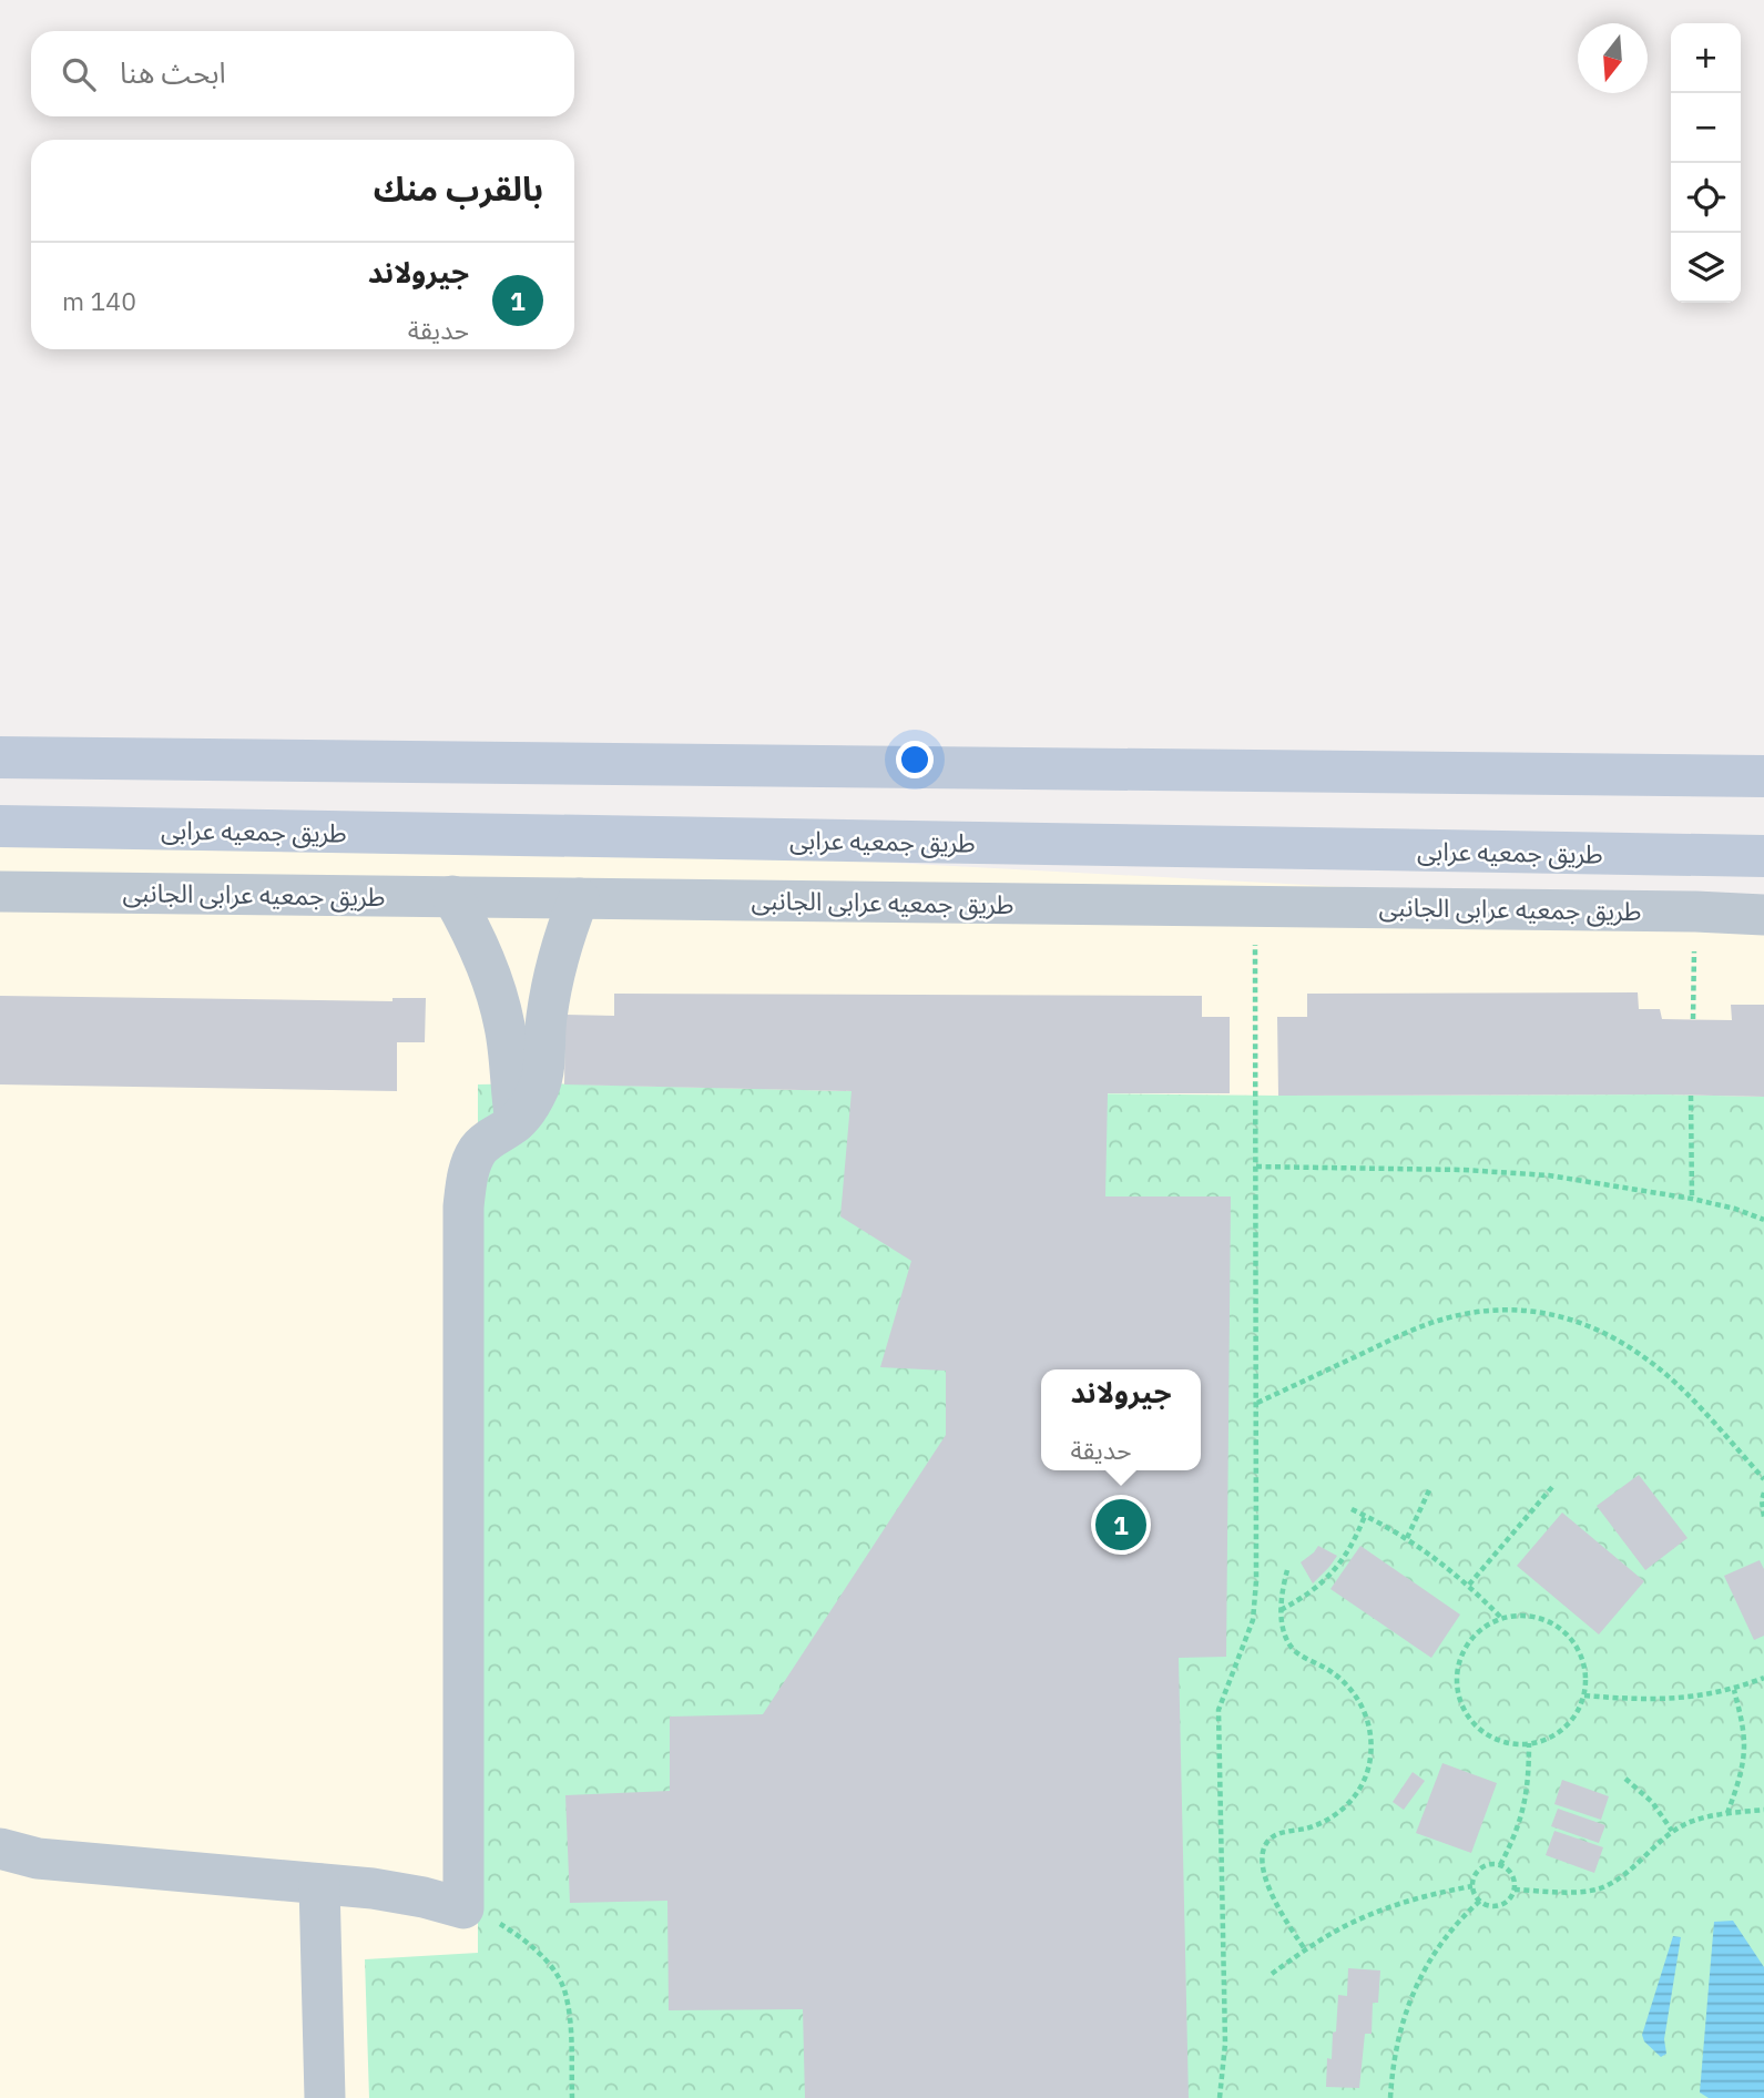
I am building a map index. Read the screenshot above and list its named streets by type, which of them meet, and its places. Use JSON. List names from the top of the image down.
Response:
{
  "streets": {
    "street": ["طريق جمعيه عرابى", "طريق جمعيه عرابى الجانبى"]
  },
  "north": "bottom",
  "page": {
    "map_buttons": ["+", "−"],
    "search": "ابحث هنا",
    "heading": "بالقرب منك",
    "list": [
      {
        "mark": "1",
        "name": "جيرولاند",
        "note": "حديقة",
        "value": "140 m"
      }
    ],
    "popup": ["جيرولاند", "حديقة"],
    "pins": "1"
  }
}
